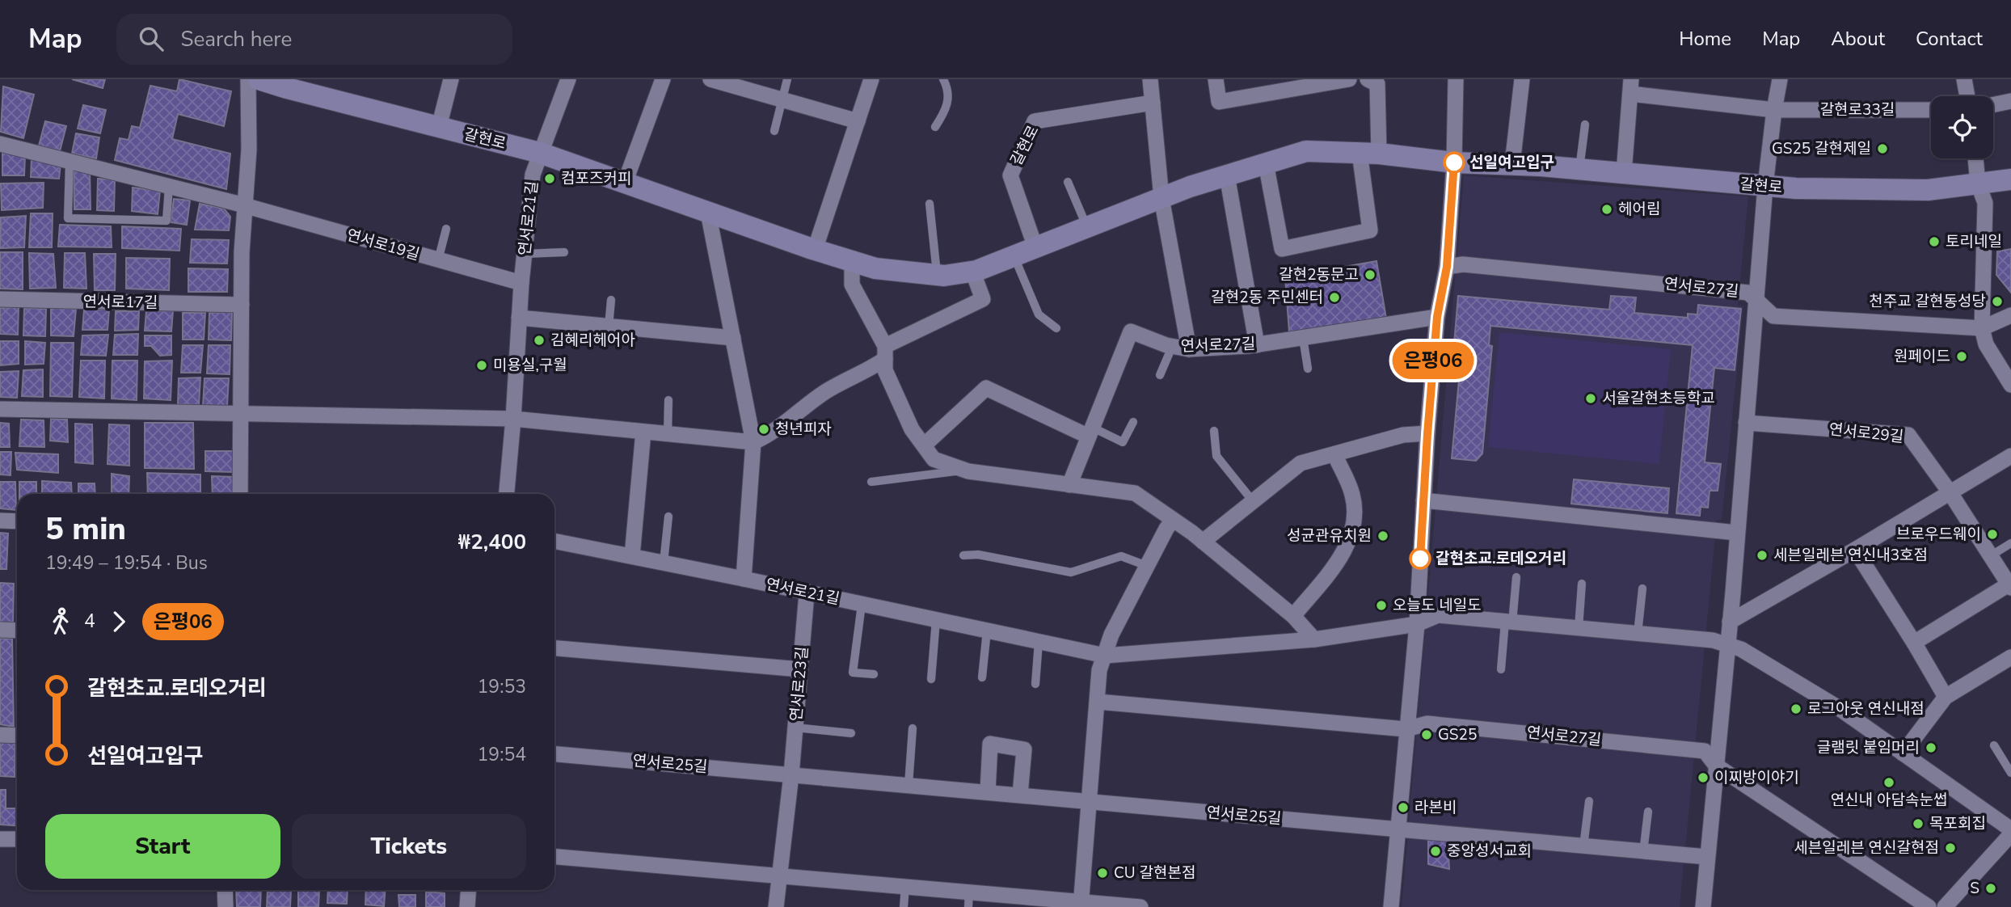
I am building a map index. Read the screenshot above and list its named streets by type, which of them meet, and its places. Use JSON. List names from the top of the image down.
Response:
{
  "streets": {
    "main road": ["갈현로"],
    "street": [
      "갈현로33길",
      "연서로21길",
      "연서로19길",
      "연서로27길",
      "연서로17길",
      "연서로29길",
      "연서로23길",
      "연서로25길"
    ]
  },
  "crossings": [
    ["갈현로", "연서로21길"],
    ["연서로21길", "연서로19길"],
    ["연서로21길", "연서로23길"],
    ["연서로23길", "연서로25길"]
  ],
  "places": [
    "GS25 갈현제일",
    "선일여고입구",
    "컴포즈커피",
    "헤어림",
    "토리네일",
    "갈현2동문고",
    "갈현2동 주민센터",
    "천주교 갈현동성당",
    "김혜리헤어아",
    "원페이드",
    "미용실,구월",
    "서울갈현초등학교",
    "청년피자",
    "브로우드웨이",
    "성균관유치원",
    "세븐일레븐 연신내3호점",
    "갈현초교.로데오거리",
    "오늘도 네일도",
    "로그아웃 연신내점",
    "GS25",
    "글램릿 붙임머리",
    "이찌방이야기",
    "연신내 아담속눈썹",
    "라본비",
    "목포회집",
    "세븐일레븐 연신갈현점",
    "중앙성서교회",
    "CU 갈현본점",
    "S"
  ],
  "lines": ["bus line 은평06"],
  "page": {
    "header": "Map",
    "search": "Search here",
    "nav": [
      "Home",
      "Map",
      "About",
      "Contact"
    ],
    "on_map": "은평06",
    "heading": ["5 min", "19:49 – 19:54 · Bus", "₩2,400"],
    "legs": ["4", "은평06"],
    "list": [
      {
        "name": "갈현초교.로데오거리",
        "value": "19:53"
      },
      {
        "name": "선일여고입구",
        "value": "19:54"
      }
    ],
    "buttons": ["Start", "Tickets"]
  }
}
